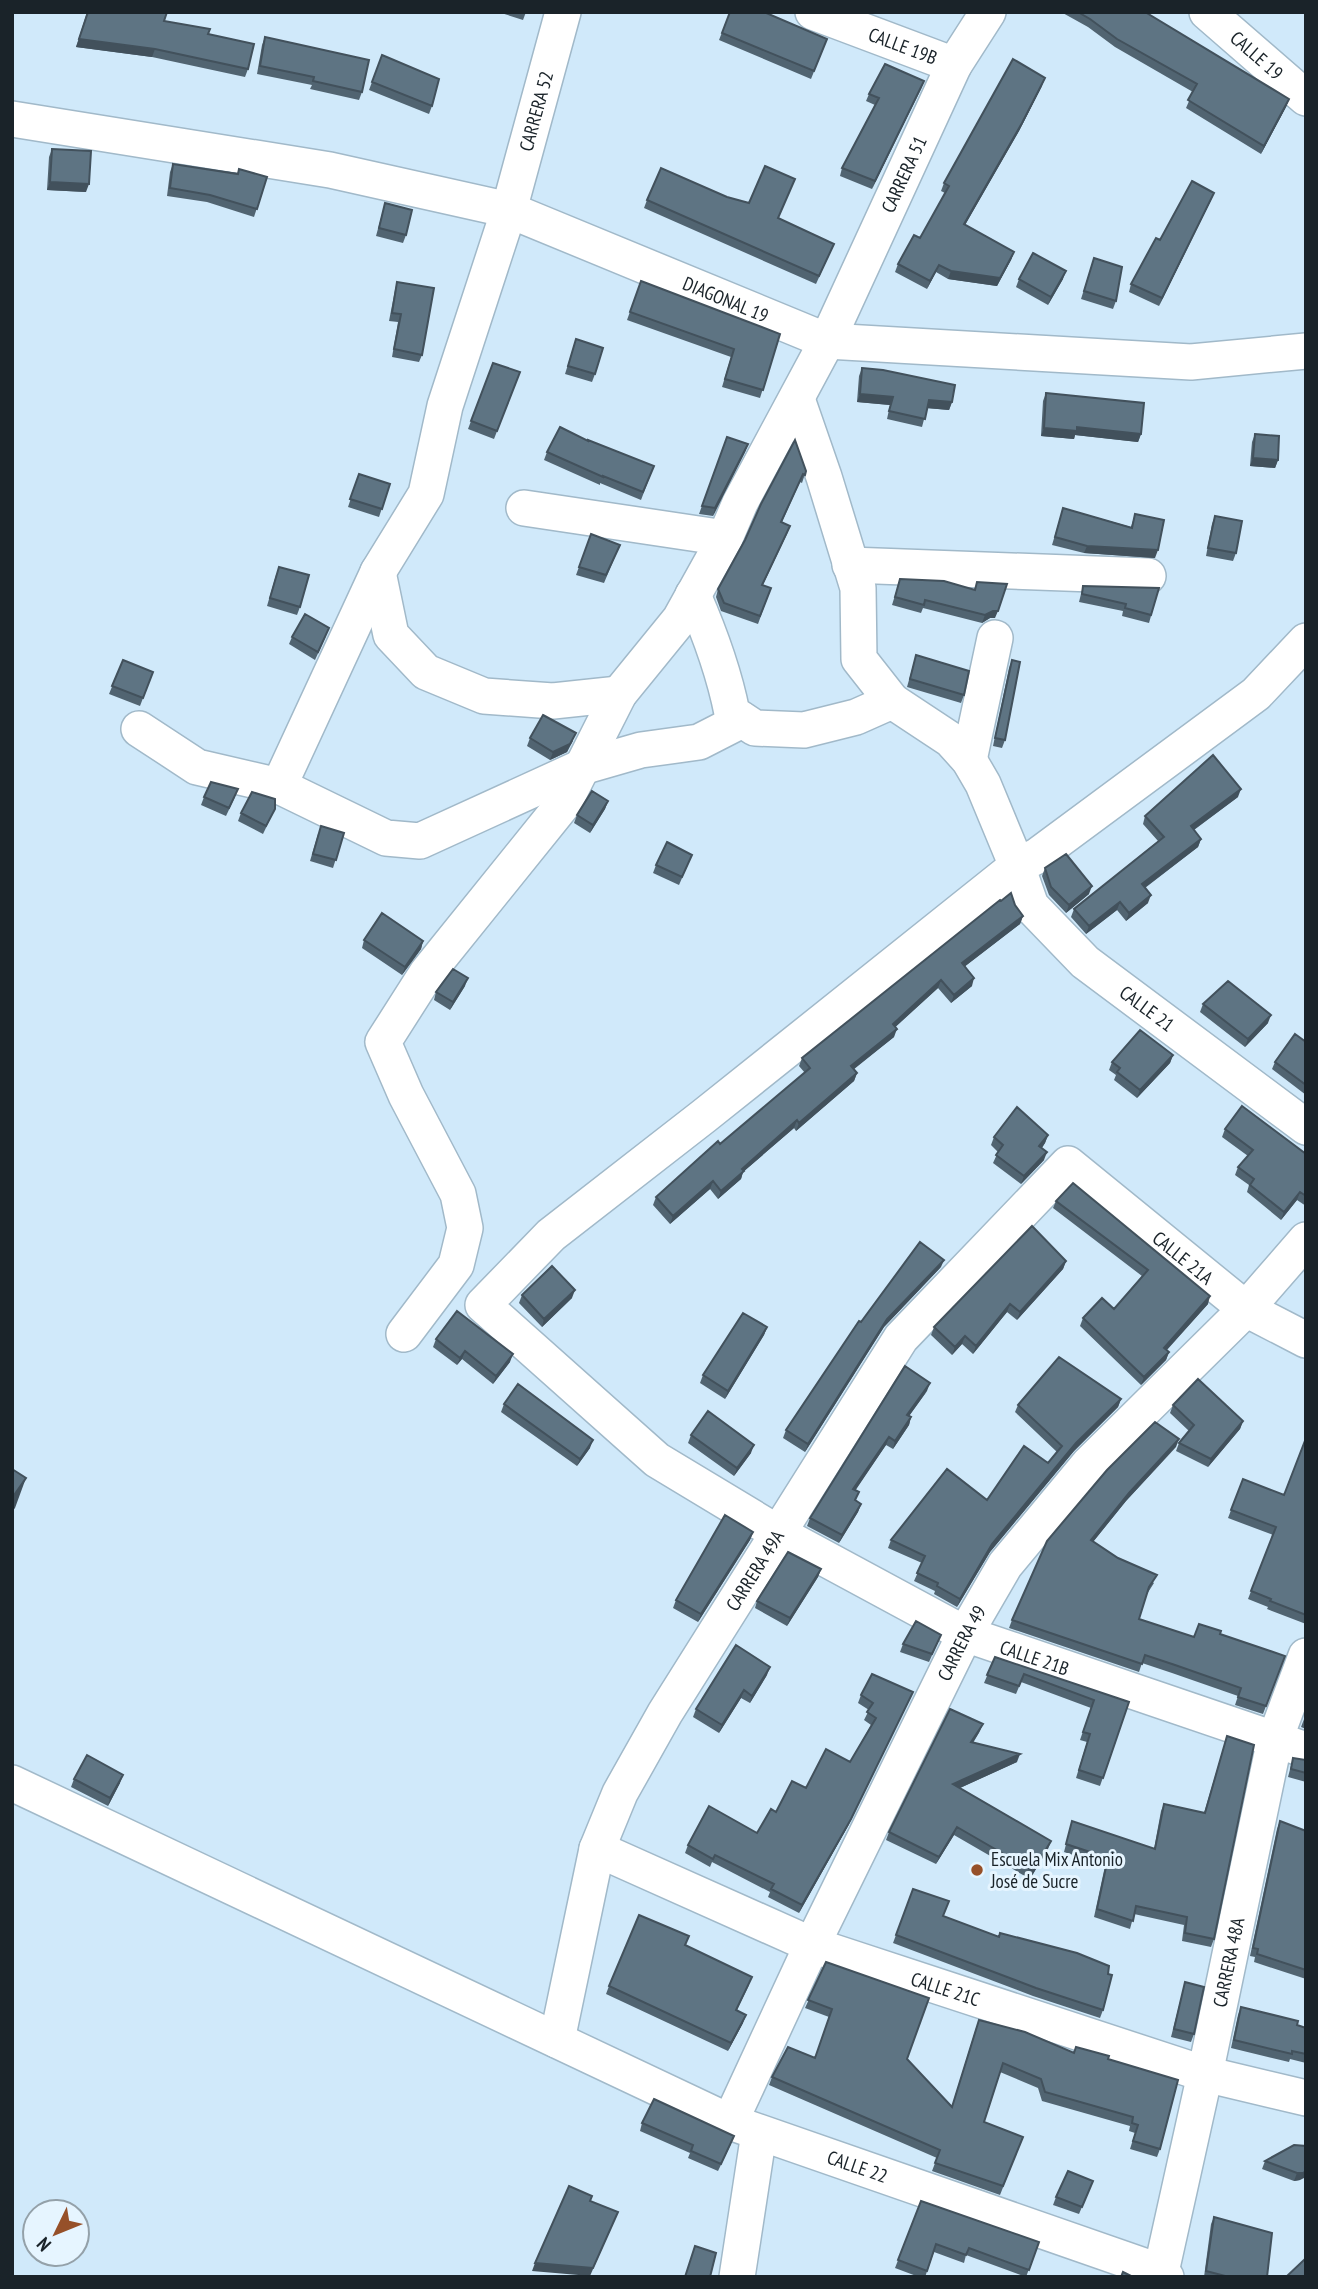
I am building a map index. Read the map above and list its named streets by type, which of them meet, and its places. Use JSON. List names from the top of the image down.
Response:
{
  "streets": {
    "street": [
      "CALLE 19B",
      "CALLE 19",
      "CARRERA 52",
      "CARRERA 51",
      "DIAGONAL 19",
      "CALLE 21",
      "CALLE 21A",
      "CARRERA 49A",
      "CARRERA 49",
      "CALLE 21B",
      "CARRERA 48A",
      "CALLE 21C",
      "CALLE 22"
    ]
  },
  "crossings": [
    ["CALLE 19B", "CARRERA 51"],
    ["CARRERA 52", "DIAGONAL 19"],
    ["CARRERA 51", "DIAGONAL 19"],
    ["CARRERA 51", "CALLE 21"],
    ["CALLE 21", "CALLE 21B"],
    ["CALLE 21A", "CARRERA 49A"],
    ["CALLE 21A", "CARRERA 49"],
    ["CARRERA 49A", "CALLE 21B"],
    ["CARRERA 49A", "CALLE 21C"],
    ["CARRERA 49A", "CALLE 22"],
    ["CARRERA 49", "CALLE 21B"],
    ["CARRERA 49", "CALLE 21C"],
    ["CARRERA 49", "CALLE 22"],
    ["CALLE 21B", "CARRERA 48A"],
    ["CARRERA 48A", "CALLE 21C"],
    ["CARRERA 48A", "CALLE 22"]
  ],
  "places": ["Escuela Mix Antonio José de Sucre"],
  "north": "bottom left"
}
